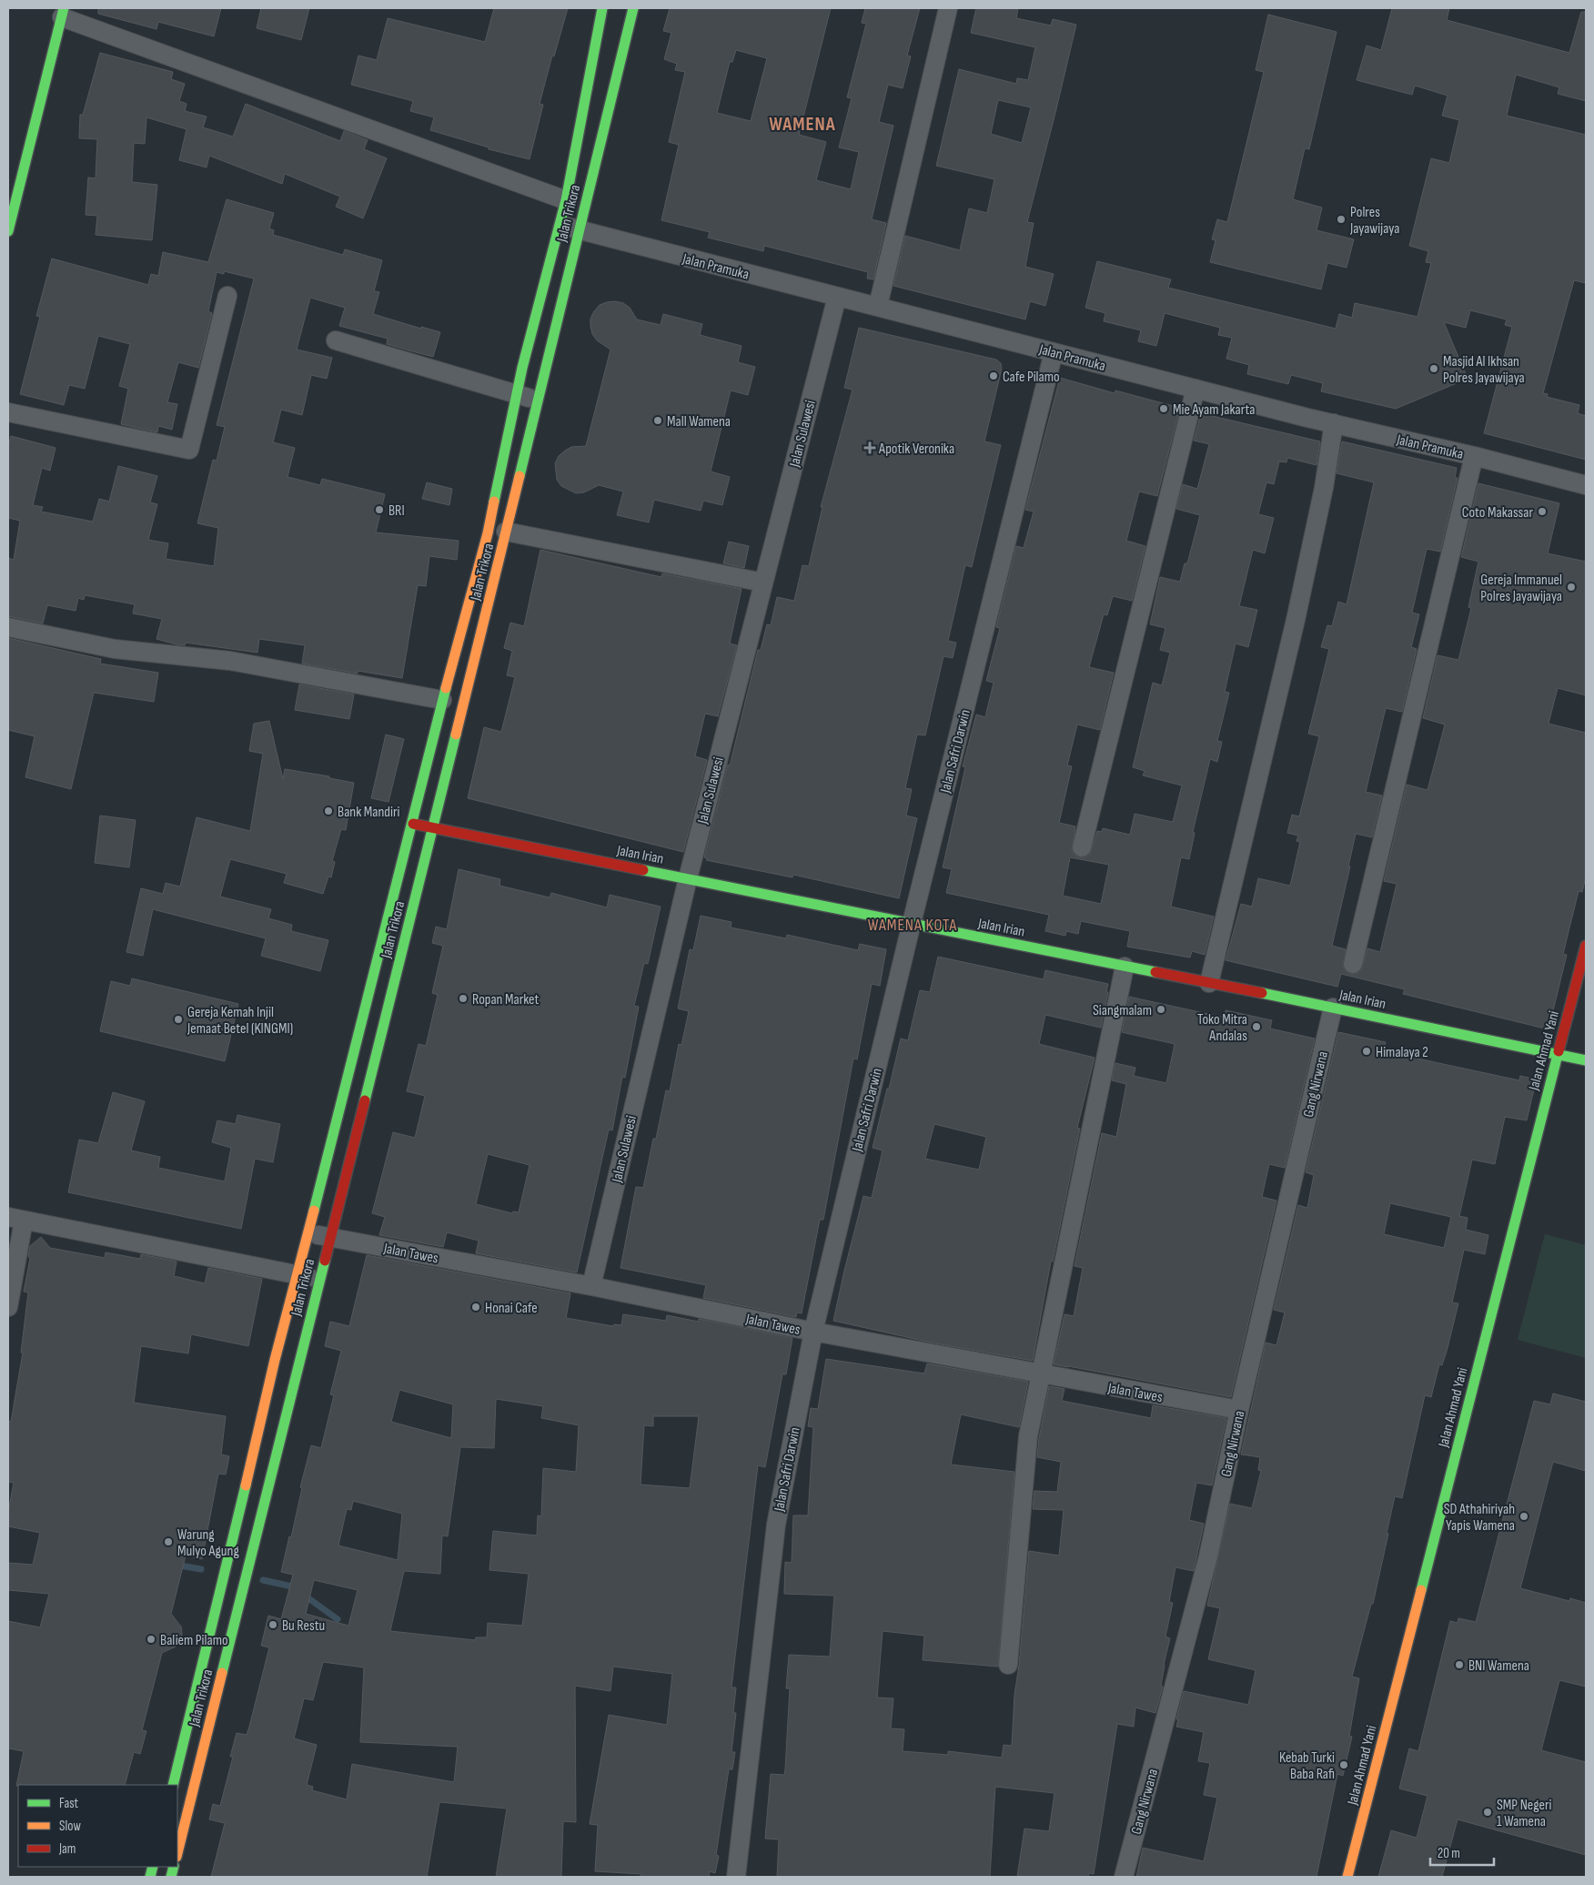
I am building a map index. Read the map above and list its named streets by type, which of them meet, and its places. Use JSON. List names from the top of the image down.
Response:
{
  "streets": {
    "main road": ["Jalan Trikora", "Jalan Irian", "Jalan Ahmad Yani"],
    "street": [
      "Jalan Pramuka",
      "Jalan Sulawesi",
      "Jalan Safri Darwin",
      "Gang Nirwana",
      "Jalan Tawes"
    ]
  },
  "crossings": [
    ["Jalan Trikora", "Jalan Pramuka"],
    ["Jalan Trikora", "Jalan Irian"],
    ["Jalan Trikora", "Jalan Tawes"],
    ["Jalan Pramuka", "Jalan Sulawesi"],
    ["Jalan Pramuka", "Jalan Safri Darwin"],
    ["Jalan Sulawesi", "Jalan Irian"],
    ["Jalan Sulawesi", "Jalan Tawes"],
    ["Jalan Safri Darwin", "Jalan Irian"],
    ["Jalan Safri Darwin", "Jalan Tawes"],
    ["Jalan Irian", "Jalan Ahmad Yani"],
    ["Jalan Irian", "Gang Nirwana"],
    ["Gang Nirwana", "Jalan Tawes"]
  ],
  "districts": ["WAMENA", "WAMENA KOTA"],
  "places": {
    "other": [
      "Polres Jayawijaya",
      "Masjid Al Ikhsan Polres Jayawijaya",
      "Cafe Pilamo",
      "Mie Ayam Jakarta",
      "Mall Wamena",
      "BRI",
      "Coto Makassar",
      "Gereja Immanuel Polres Jayawijaya",
      "Bank Mandiri",
      "Ropan Market",
      "Siangmalam",
      "Gereja Kemah Injil Jemaat Betel (KINGMI)",
      "Toko Mitra Andalas",
      "Himalaya 2",
      "Honai Cafe",
      "SD Athahiriyah Yapis Wamena",
      "Warung Mulyo Agung",
      "Bu Restu",
      "Baliem Pilamo",
      "BNI Wamena",
      "Kebab Turki Baba Rafi",
      "SMP Negeri 1 Wamena"
    ],
    "health": ["Apotik Veronika"]
  },
  "legend": ["Fast", "Slow", "Jam"],
  "scale_bar": "20 m"
}
